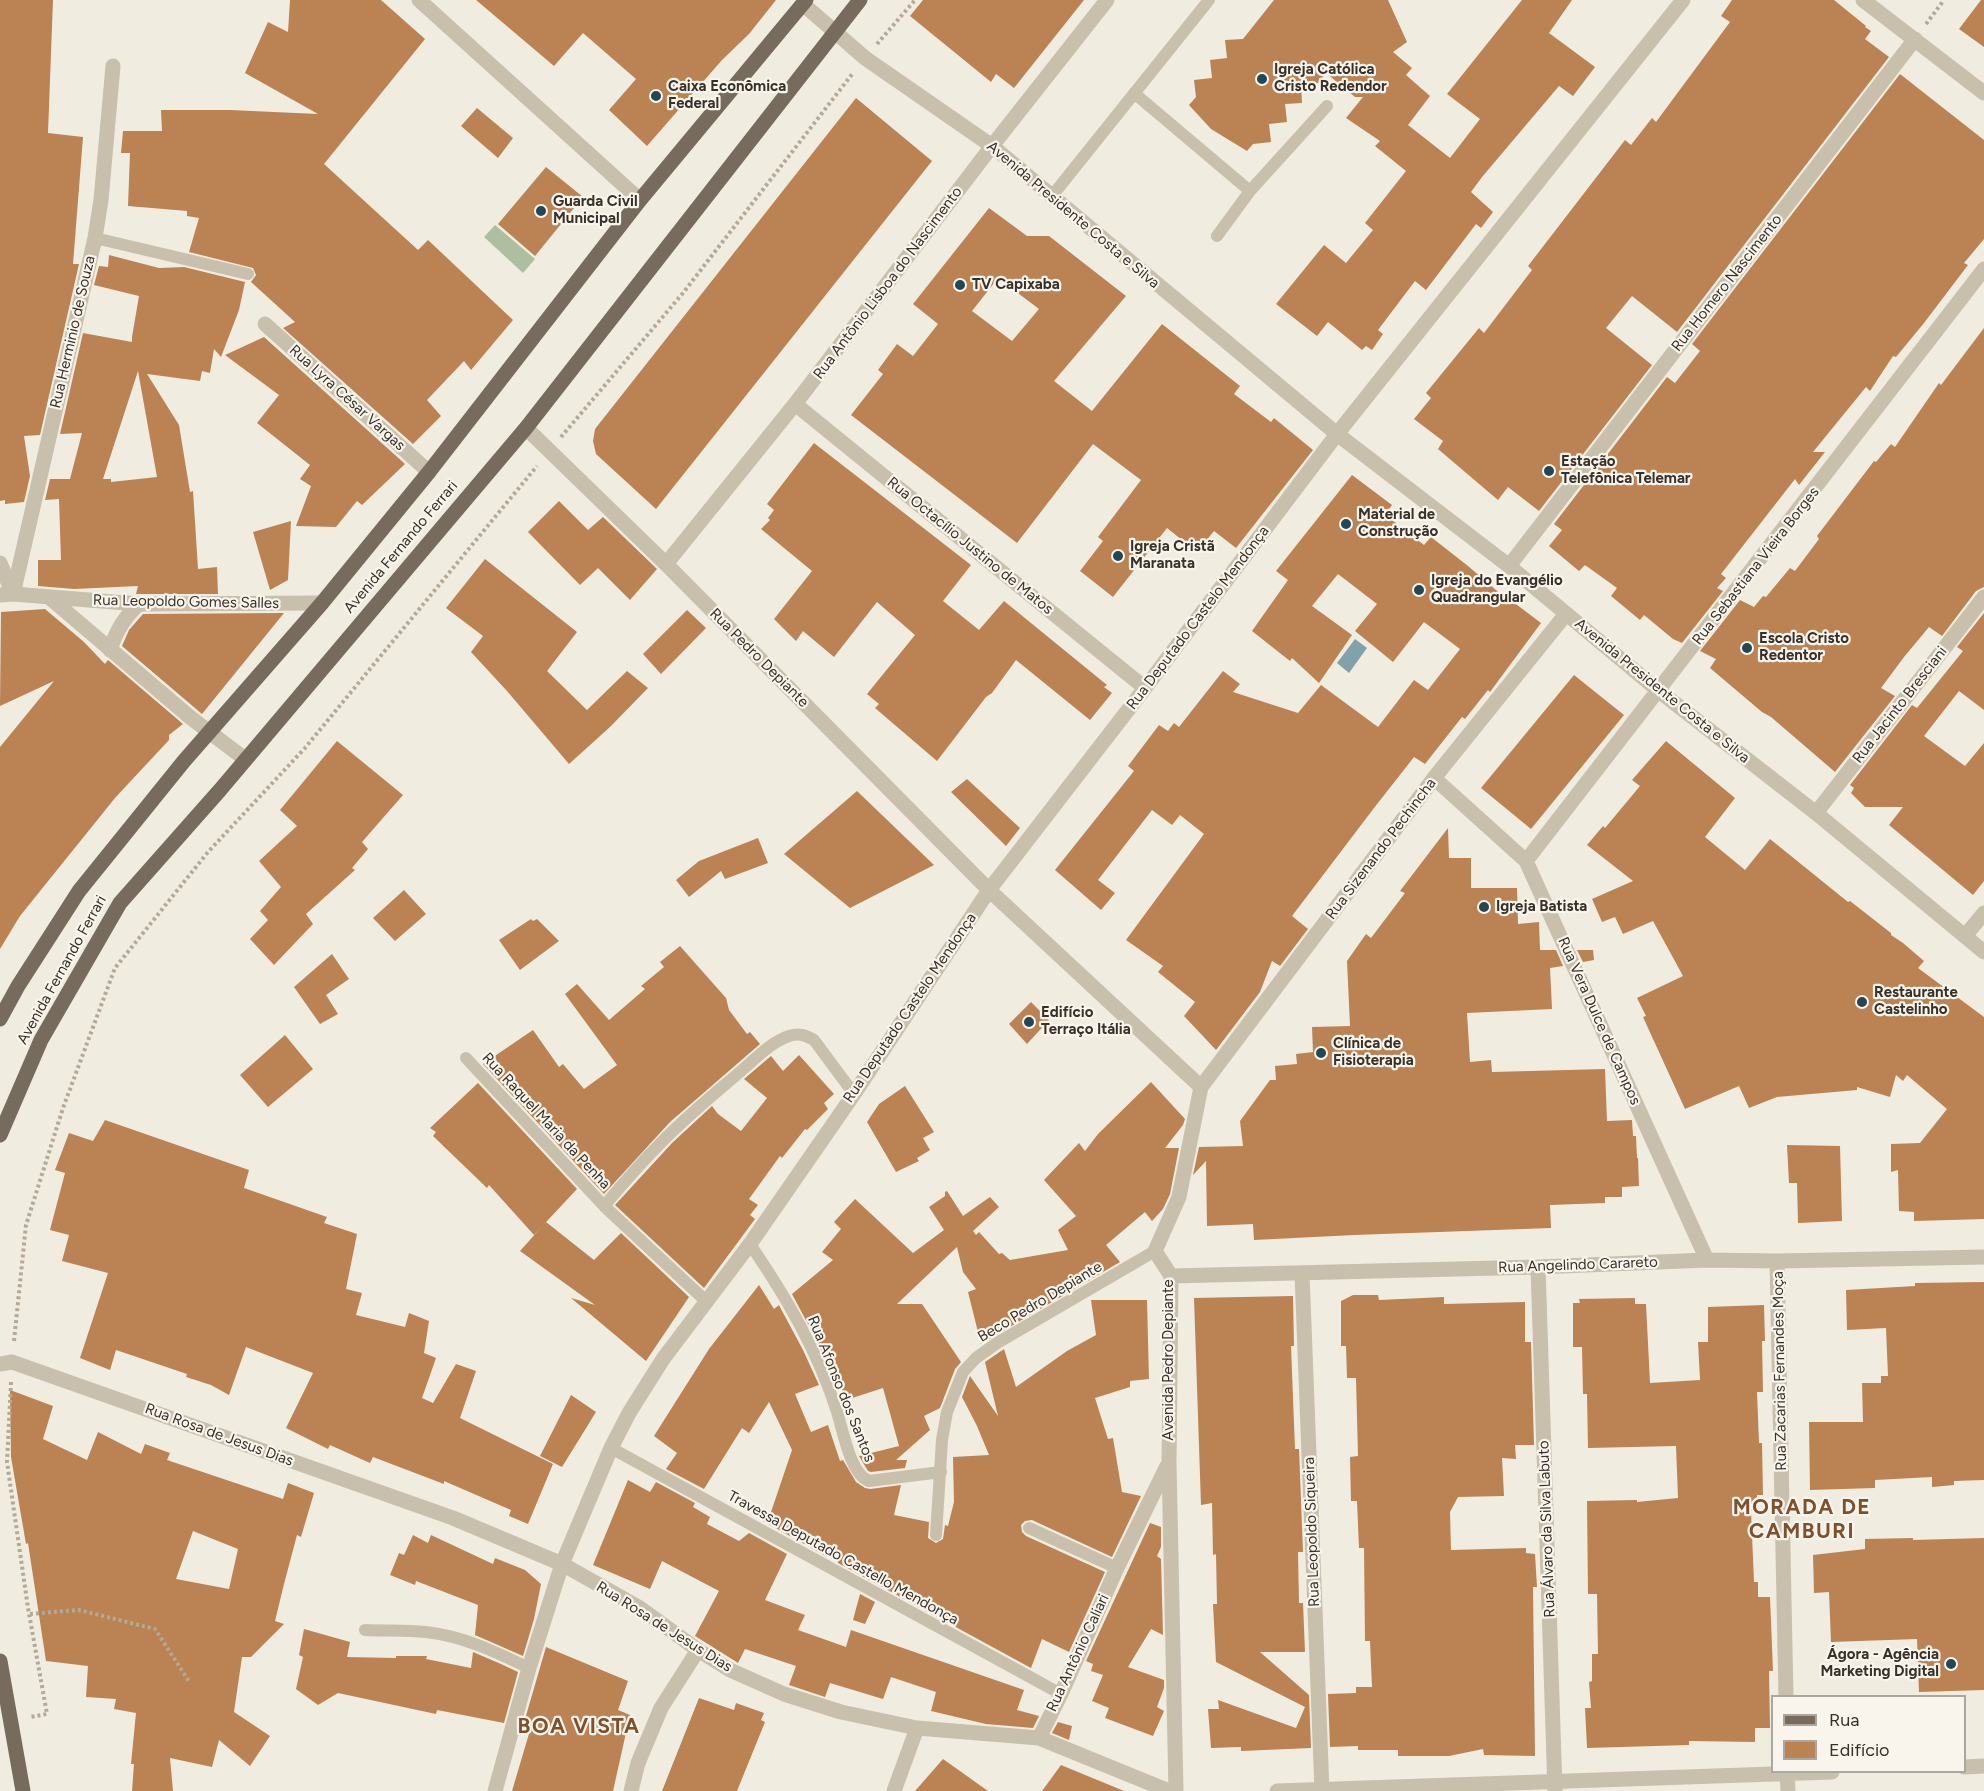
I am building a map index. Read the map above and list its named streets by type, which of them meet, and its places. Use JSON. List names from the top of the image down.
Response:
{
  "streets": {
    "main road": ["Avenida Fernando Ferrari"],
    "street": [
      "Avenida Presidente Costa e Silva",
      "Rua Antônio Lisboa do Nascimento",
      "Rua Homero Nascimento",
      "Rua Herminio de Souza",
      "Rua Lyra César Vargas",
      "Rua Octacílio Justino de Matos",
      "Rua Sebastiana Vieira Borges",
      "Rua Leopoldo Gomes Salles",
      "Rua Deputado Castelo Mendonça",
      "Rua Pedro Depiante",
      "Rua Jacinto Bresciani",
      "Rua Sizenando Pechincha",
      "Rua Vera Dulce de Campos",
      "Rua Angelindo Carareto",
      "Avenida Pedro Depiante",
      "Rua Zacarias Fernandes Moça",
      "Rua Rosa de Jesus Dias",
      "Rua Álvaro da Silva Labuto",
      "Rua Leopoldo Siqueira",
      "Rua Antônio Caliari"
    ],
    "lane": [
      "Rua Raquel Maria da Penha",
      "Beco Pedro Depiante",
      "Rua Afonso dos Santos",
      "Travessa Deputado Castello Mendonça"
    ]
  },
  "crossings": [
    ["Avenida Presidente Costa e Silva", "Rua Antônio Lisboa do Nascimento"],
    ["Avenida Presidente Costa e Silva", "Rua Homero Nascimento"],
    ["Avenida Presidente Costa e Silva", "Avenida Fernando Ferrari"],
    ["Avenida Presidente Costa e Silva", "Rua Sebastiana Vieira Borges"],
    ["Avenida Presidente Costa e Silva", "Rua Deputado Castelo Mendonça"],
    ["Avenida Presidente Costa e Silva", "Rua Jacinto Bresciani"],
    ["Avenida Presidente Costa e Silva", "Rua Sizenando Pechincha"],
    ["Rua Antônio Lisboa do Nascimento", "Rua Octacílio Justino de Matos"],
    ["Rua Antônio Lisboa do Nascimento", "Rua Pedro Depiante"],
    ["Rua Herminio de Souza", "Rua Leopoldo Gomes Salles"],
    ["Rua Lyra César Vargas", "Avenida Fernando Ferrari"],
    ["Rua Octacílio Justino de Matos", "Rua Deputado Castelo Mendonça"],
    ["Avenida Fernando Ferrari", "Rua Leopoldo Gomes Salles"],
    ["Avenida Fernando Ferrari", "Rua Pedro Depiante"],
    ["Rua Sebastiana Vieira Borges", "Rua Vera Dulce de Campos"],
    ["Rua Deputado Castelo Mendonça", "Rua Pedro Depiante"],
    ["Rua Deputado Castelo Mendonça", "Rua Raquel Maria da Penha"],
    ["Rua Deputado Castelo Mendonça", "Rua Afonso dos Santos"],
    ["Rua Deputado Castelo Mendonça", "Rua Rosa de Jesus Dias"],
    ["Rua Deputado Castelo Mendonça", "Travessa Deputado Castello Mendonça"],
    ["Rua Sizenando Pechincha", "Rua Vera Dulce de Campos"],
    ["Rua Vera Dulce de Campos", "Rua Angelindo Carareto"],
    ["Rua Angelindo Carareto", "Avenida Pedro Depiante"],
    ["Rua Angelindo Carareto", "Rua Zacarias Fernandes Moça"],
    ["Rua Angelindo Carareto", "Rua Álvaro da Silva Labuto"],
    ["Rua Angelindo Carareto", "Rua Leopoldo Siqueira"],
    ["Beco Pedro Depiante", "Avenida Pedro Depiante"],
    ["Beco Pedro Depiante", "Rua Afonso dos Santos"],
    ["Avenida Pedro Depiante", "Rua Antônio Caliari"],
    ["Rua Rosa de Jesus Dias", "Rua Antônio Caliari"],
    ["Travessa Deputado Castello Mendonça", "Rua Antônio Caliari"]
  ],
  "districts": ["MORADA DE CAMBURI", "BOA VISTA"],
  "places": [
    "Igreja Católica Cristo Redendor",
    "Caixa Econômica Federal",
    "Guarda Civil Municipal",
    "TV Capixaba",
    "Estação Telefônica Telemar",
    "Material de Construção",
    "Igreja Cristã Maranata",
    "Igreja do Evangélio Quadrangular",
    "Escola Cristo Redentor",
    "Igreja Batista",
    "Restaurante Castelinho",
    "Edifício Terraço Itália",
    "Clínica de Fisioterapia",
    "Ágora - Agência Marketing Digital"
  ],
  "legend": ["Rua", "Edifício"]
}
